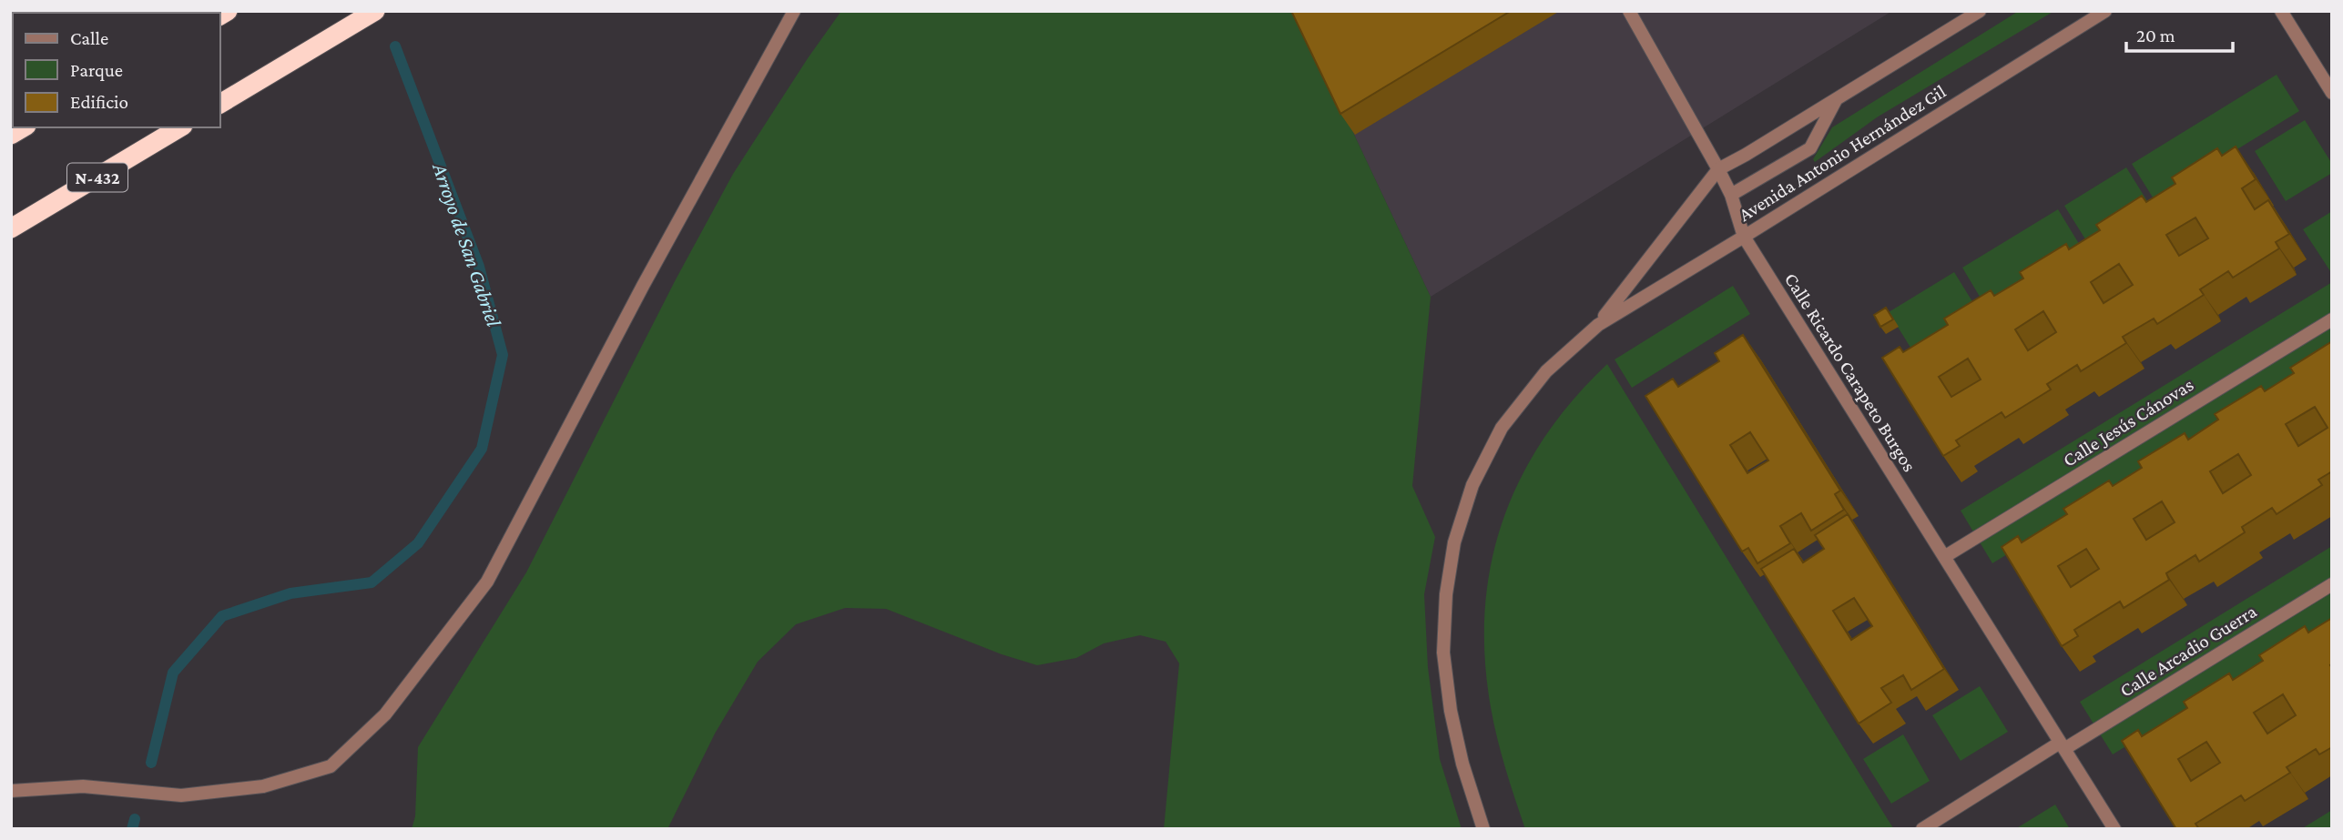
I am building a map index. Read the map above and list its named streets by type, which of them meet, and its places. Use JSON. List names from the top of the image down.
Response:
{
  "streets": {
    "highway": ["N-432"],
    "street": [
      "Avenida Antonio Hernández Gil",
      "Calle Ricardo Carapeto Burgos",
      "Calle Jesús Cánovas",
      "Calle Arcadio Guerra"
    ]
  },
  "crossings": [
    ["Avenida Antonio Hernández Gil", "Calle Ricardo Carapeto Burgos"],
    ["Calle Ricardo Carapeto Burgos", "Calle Jesús Cánovas"],
    ["Calle Ricardo Carapeto Burgos", "Calle Arcadio Guerra"]
  ],
  "water": ["Arroyo de San Gabriel"],
  "legend": ["Calle", "Parque", "Edificio"],
  "scale_bar": "20 m"
}
